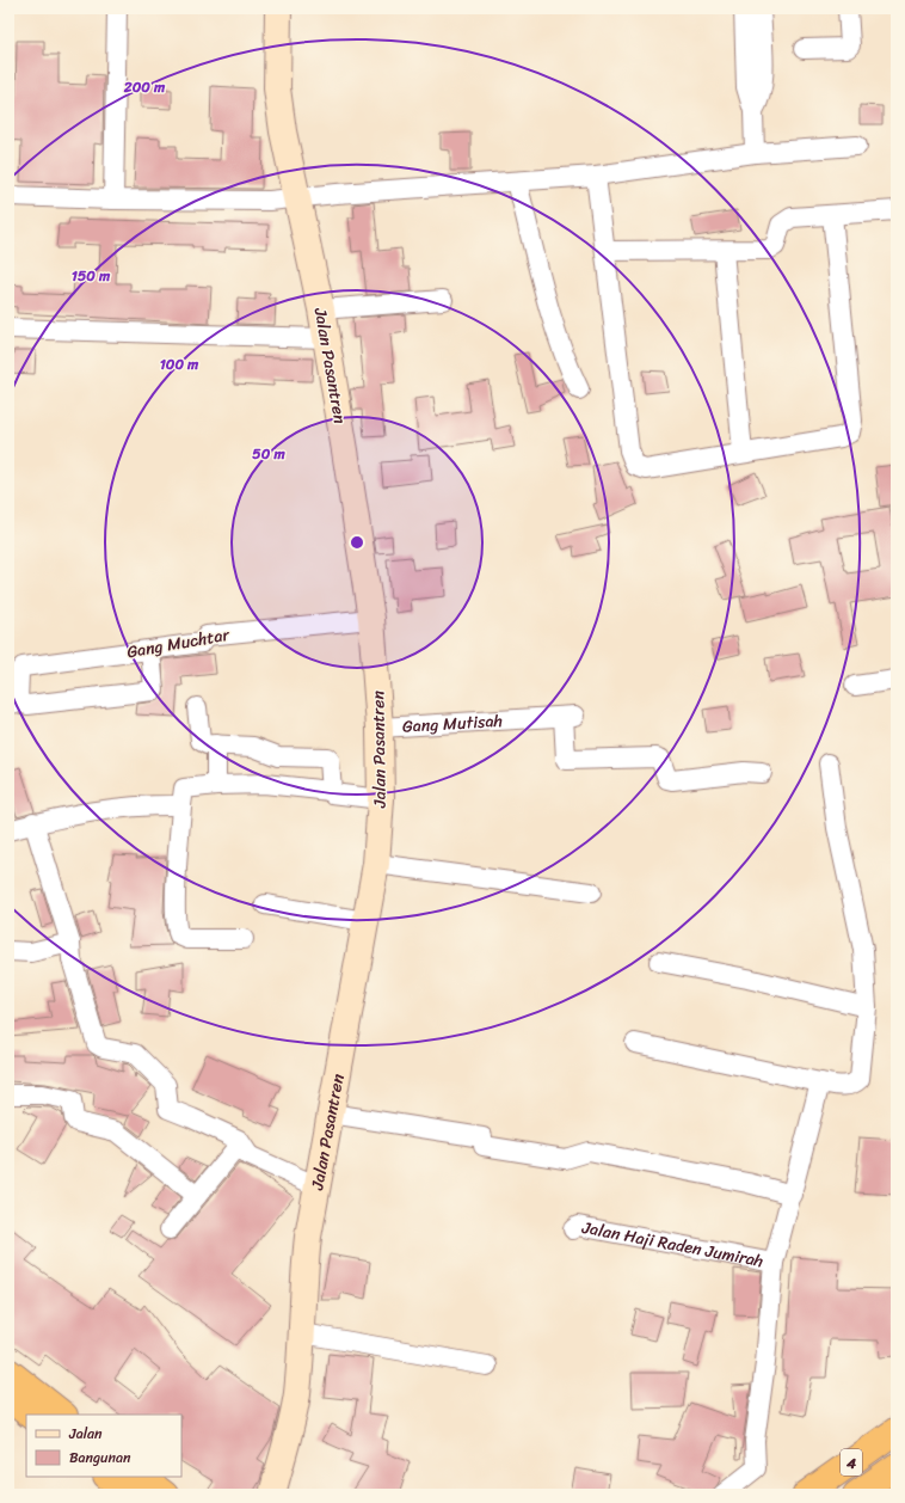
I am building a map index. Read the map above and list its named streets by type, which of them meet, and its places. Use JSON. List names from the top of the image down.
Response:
{
  "streets": {
    "highway": ["4"],
    "main road": ["Jalan Pasantren"],
    "street": ["Gang Muchtar", "Gang Mutisah", "Jalan Haji Raden Jumirah"]
  },
  "crossings": [
    ["Jalan Pasantren", "Gang Muchtar"],
    ["Jalan Pasantren", "Gang Mutisah"]
  ],
  "legend": ["Jalan", "Bangunan"],
  "rings": [
    "200 m",
    "150 m",
    "100 m",
    "50 m"
  ]
}
